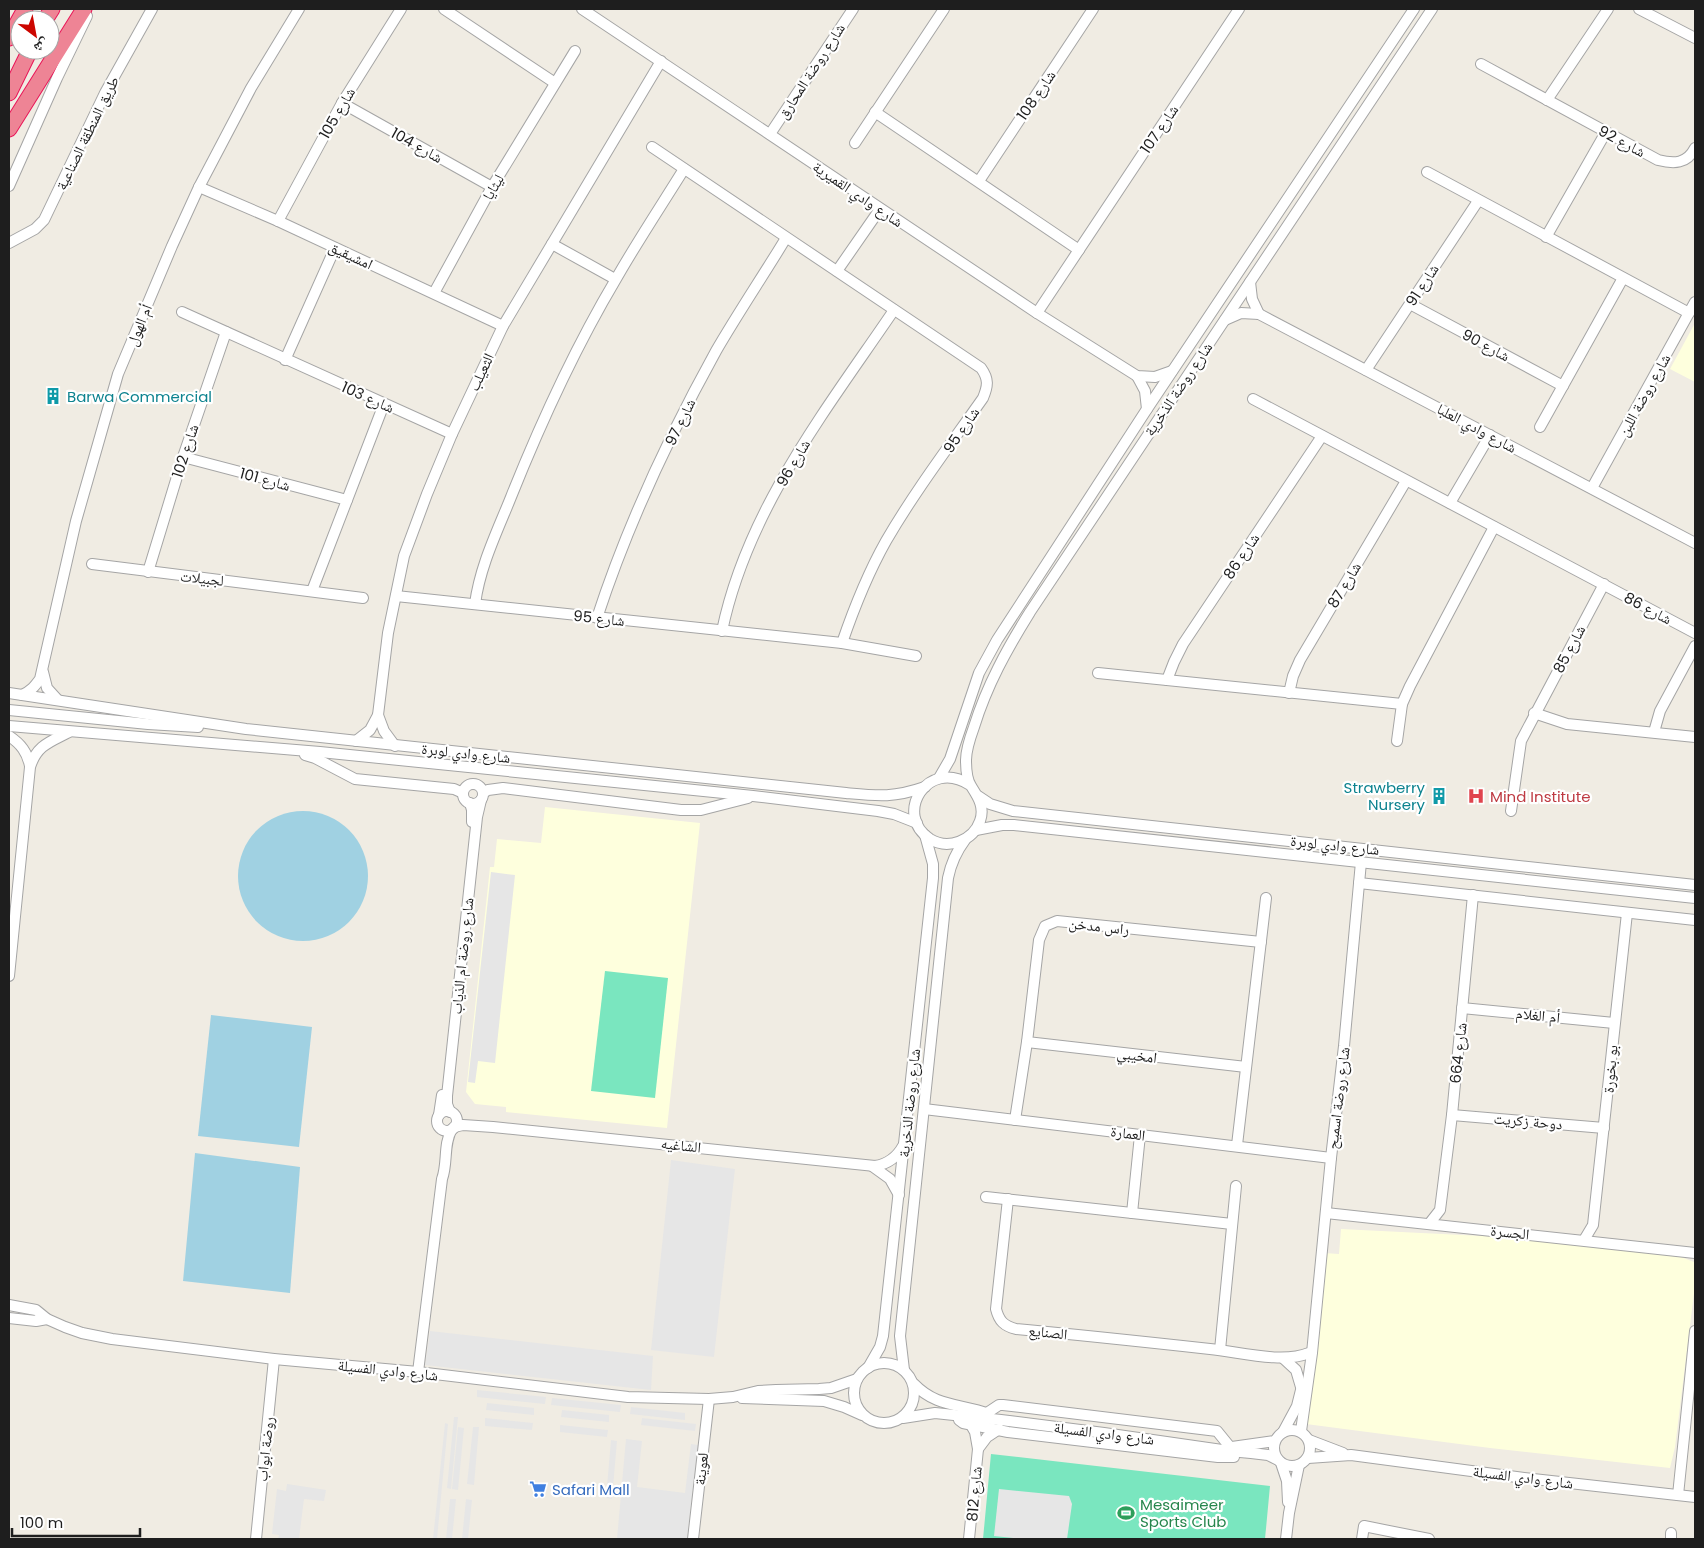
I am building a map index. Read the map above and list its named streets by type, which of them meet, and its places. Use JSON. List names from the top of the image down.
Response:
{
  "streets": {
    "street": [
      "شارع روضة المحارق",
      "شارع 108",
      "شارع 105",
      "شارع 107",
      "طريق المنطقة الصناعية",
      "شارع 92",
      "شارع 104",
      "ليثايا",
      "شارع وادي القميرية",
      "امشيقيق",
      "شارع 91",
      "أم الهول",
      "شارع 90",
      "الثعيلب",
      "شارع روضة الذخرية",
      "شارع روضة اللبن",
      "شارع 103",
      "شارع 97",
      "شارع وادي العلبا",
      "شارع 95",
      "شارع 102",
      "شارع 96",
      "شارع 101",
      "شارع 86",
      "لجبيلات",
      "شارع 87",
      "شارع 85",
      "شارع وادي لوبرة",
      "راس مدخن",
      "شارع روضة ام الذياب",
      "أم الغلام",
      "شارع 664",
      "امخيبي",
      "بو بخورة",
      "شارع روضة اسميح",
      "دوحة زكريت",
      "العمارة",
      "الشاغيه",
      "الجسرة",
      "الصنايع",
      "شارع وادي الفسيلة",
      "روضة ابواب",
      "لعوينة",
      "شارع 812"
    ]
  },
  "crossings": [
    ["شارع روضة المحارق", "شارع وادي القميرية"],
    ["شارع 105", "شارع 104"],
    ["شارع 105", "امشيقيق"],
    ["شارع 107", "شارع وادي القميرية"],
    ["شارع 104", "ليثايا"],
    ["ليثايا", "امشيقيق"],
    ["شارع وادي القميرية", "الثعيلب"],
    ["امشيقيق", "أم الهول"],
    ["امشيقيق", "الثعيلب"],
    ["شارع 91", "شارع 90"],
    ["شارع 91", "شارع وادي العلبا"],
    ["أم الهول", "شارع وادي لوبرة"],
    ["الثعيلب", "شارع 103"],
    ["الثعيلب", "شارع 95"],
    ["الثعيلب", "شارع وادي لوبرة"],
    ["شارع روضة الذخرية", "شارع وادي لوبرة"],
    ["شارع روضة الذخرية", "العمارة"],
    ["شارع روضة الذخرية", "الشاغيه"],
    ["شارع روضة الذخرية", "شارع وادي الفسيلة"],
    ["شارع روضة اللبن", "شارع وادي العلبا"],
    ["شارع 103", "شارع 102"],
    ["شارع 97", "شارع 95"],
    ["شارع 95", "شارع 96"],
    ["شارع 102", "شارع 101"],
    ["شارع 102", "لجبيلات"],
    ["شارع 86", "شارع 87"],
    ["شارع 86", "شارع 85"],
    ["شارع وادي لوبرة", "شارع روضة اسميح"],
    ["راس مدخن", "امخيبي"],
    ["راس مدخن", "العمارة"],
    ["شارع روضة ام الذياب", "الشاغيه"],
    ["أم الغلام", "شارع 664"],
    ["أم الغلام", "بو بخورة"],
    ["شارع 664", "دوحة زكريت"],
    ["بو بخورة", "دوحة زكريت"],
    ["بو بخورة", "الجسرة"],
    ["شارع روضة اسميح", "العمارة"],
    ["شارع روضة اسميح", "الجسرة"],
    ["شارع روضة اسميح", "الصنايع"],
    ["شارع روضة اسميح", "شارع وادي الفسيلة"],
    ["شارع وادي الفسيلة", "روضة ابواب"],
    ["شارع وادي الفسيلة", "لعوينة"],
    ["شارع وادي الفسيلة", "شارع 812"]
  ],
  "places": {
    "building": ["Barwa Commercial", "Strawberry Nursery"],
    "hospital": ["Mind Institute"],
    "supermarket": ["Safari Mall"],
    "sports": ["Mesaimeer Sports Club"]
  },
  "scale_bar": "100 m",
  "north": "bottom right"
}
